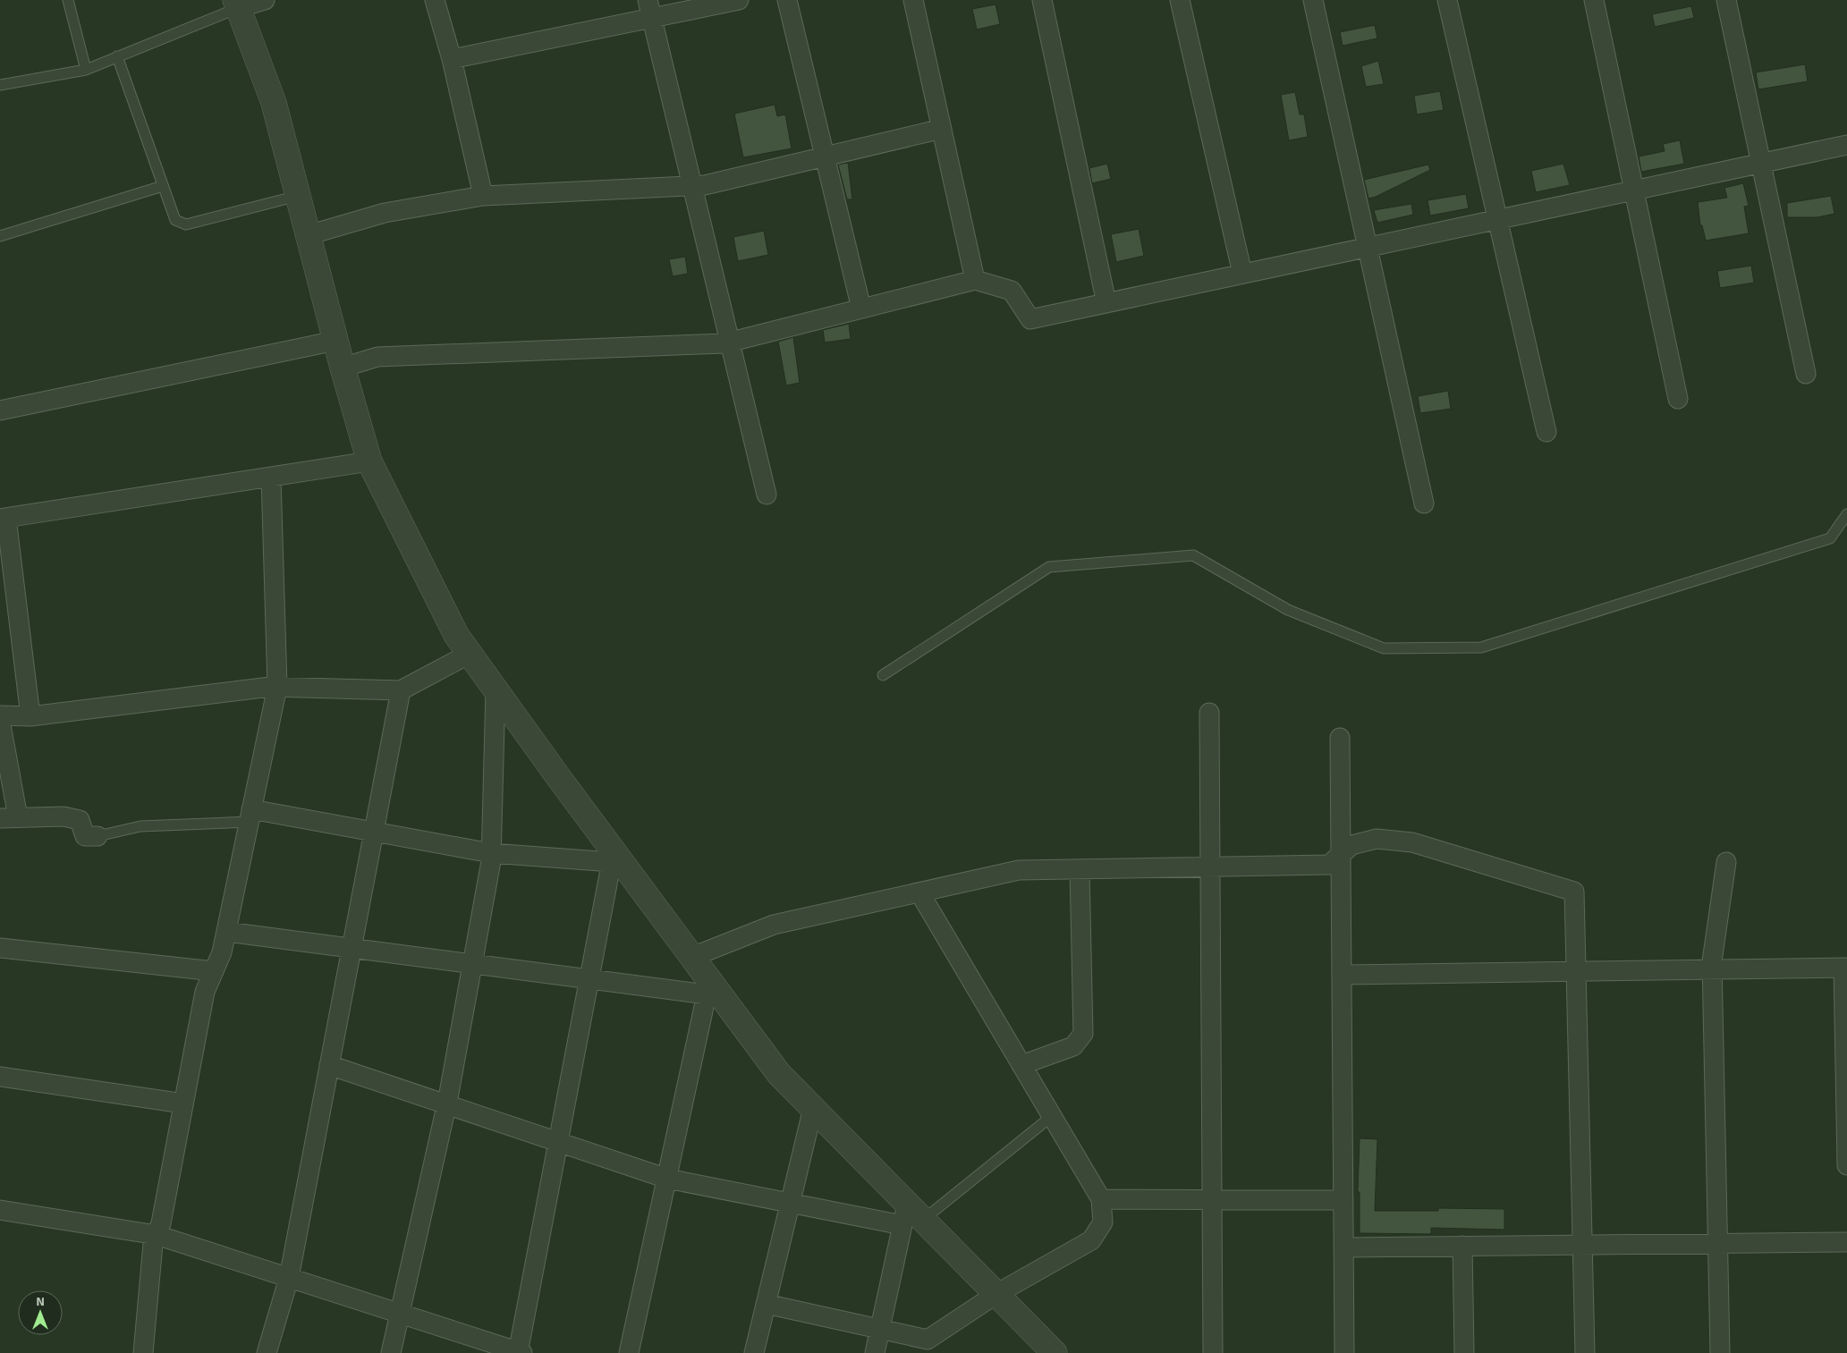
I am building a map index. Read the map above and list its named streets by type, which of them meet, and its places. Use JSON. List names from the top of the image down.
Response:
{
  "north": "top"
}
